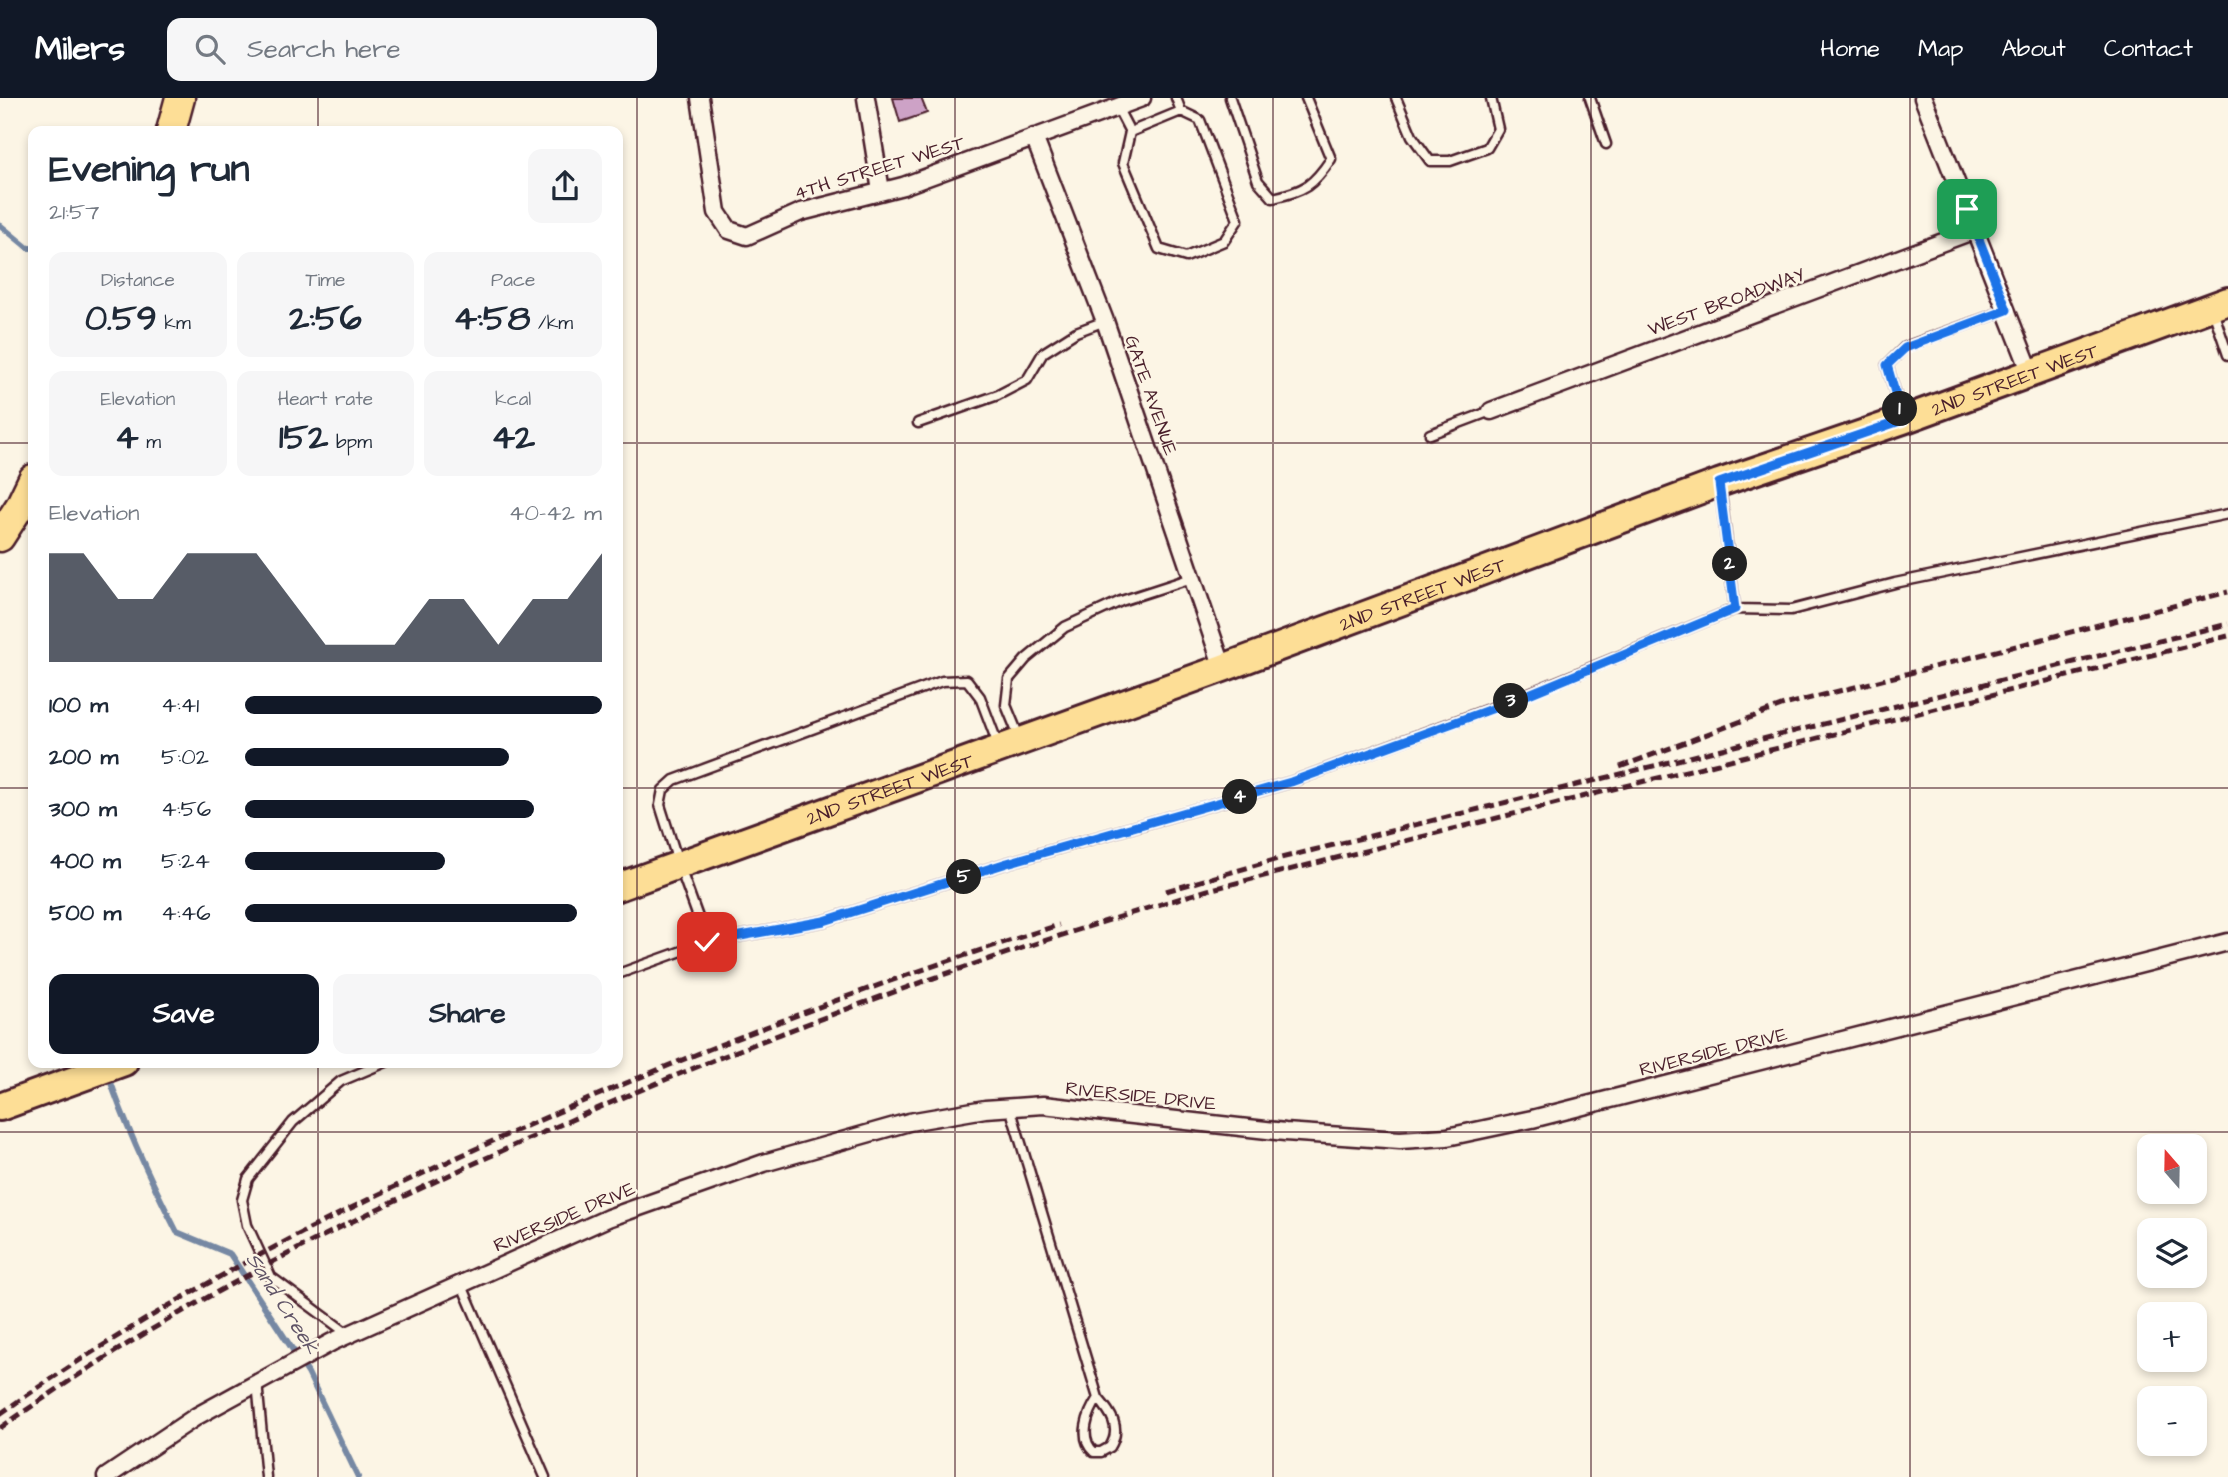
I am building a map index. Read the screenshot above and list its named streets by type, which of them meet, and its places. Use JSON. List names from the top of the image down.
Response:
{
  "streets": {
    "main road": ["2ND STREET WEST"],
    "street": [
      "4TH STREET WEST",
      "WEST BROADWAY",
      "GATE AVENUE",
      "RIVERSIDE DRIVE"
    ]
  },
  "crossings": [
    ["4TH STREET WEST", "GATE AVENUE"],
    ["2ND STREET WEST", "GATE AVENUE"]
  ],
  "water": ["Sand Creek"],
  "north": "top",
  "page": {
    "header": "Milers",
    "search": "Search here",
    "nav": [
      "Home",
      "Map",
      "About",
      "Contact"
    ],
    "heading": ["Evening run", "21:57"],
    "stats": [
      ["Distance", "0.59 km"],
      ["Time", "2:56"],
      ["Pace", "4:58 /km"],
      ["Elevation", "4 m"],
      ["Heart rate", "152 bpm"],
      ["kcal", "42"]
    ],
    "pins": [
      "1",
      "2",
      "3",
      "4",
      "5"
    ],
    "chart": ["Elevation", "40–42 m"],
    "list": [
      {
        "name": "100 m",
        "note": "4:41"
      },
      {
        "name": "200 m",
        "note": "5:02"
      },
      {
        "name": "300 m",
        "note": "4:56"
      },
      {
        "name": "400 m",
        "note": "5:24"
      },
      {
        "name": "500 m",
        "note": "4:46"
      }
    ],
    "buttons": ["Save", "Share"],
    "map_buttons": ["+", "−"]
  }
}
